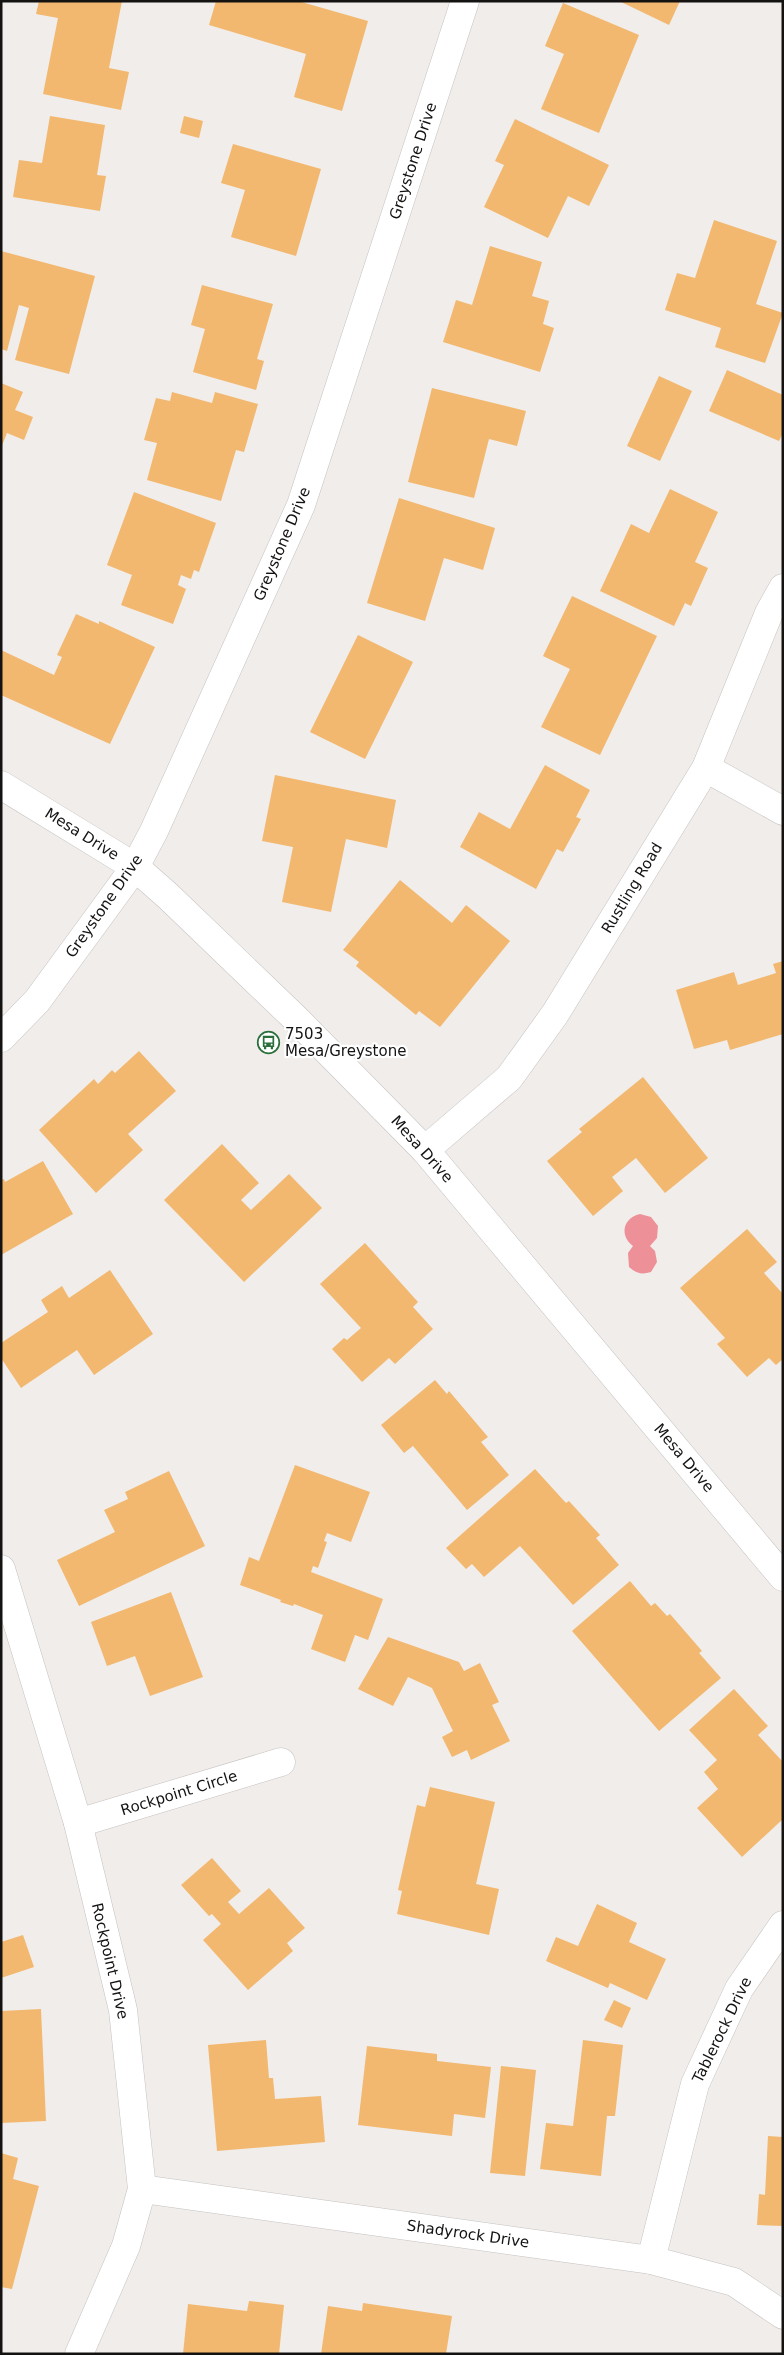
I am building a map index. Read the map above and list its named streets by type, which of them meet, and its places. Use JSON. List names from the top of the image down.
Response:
{
  "streets": {
    "street": [
      "Greystone Drive",
      "Mesa Drive",
      "Rustling Road",
      "Rockpoint Circle",
      "Rockpoint Drive",
      "Tablerock Drive",
      "Shadyrock Drive"
    ]
  },
  "crossings": [
    ["Greystone Drive", "Mesa Drive"],
    ["Mesa Drive", "Rustling Road"],
    ["Rockpoint Circle", "Rockpoint Drive"],
    ["Rockpoint Drive", "Shadyrock Drive"],
    ["Tablerock Drive", "Shadyrock Drive"]
  ],
  "places": {
    "bus stop": ["7503 Mesa/Greystone"]
  }
}
